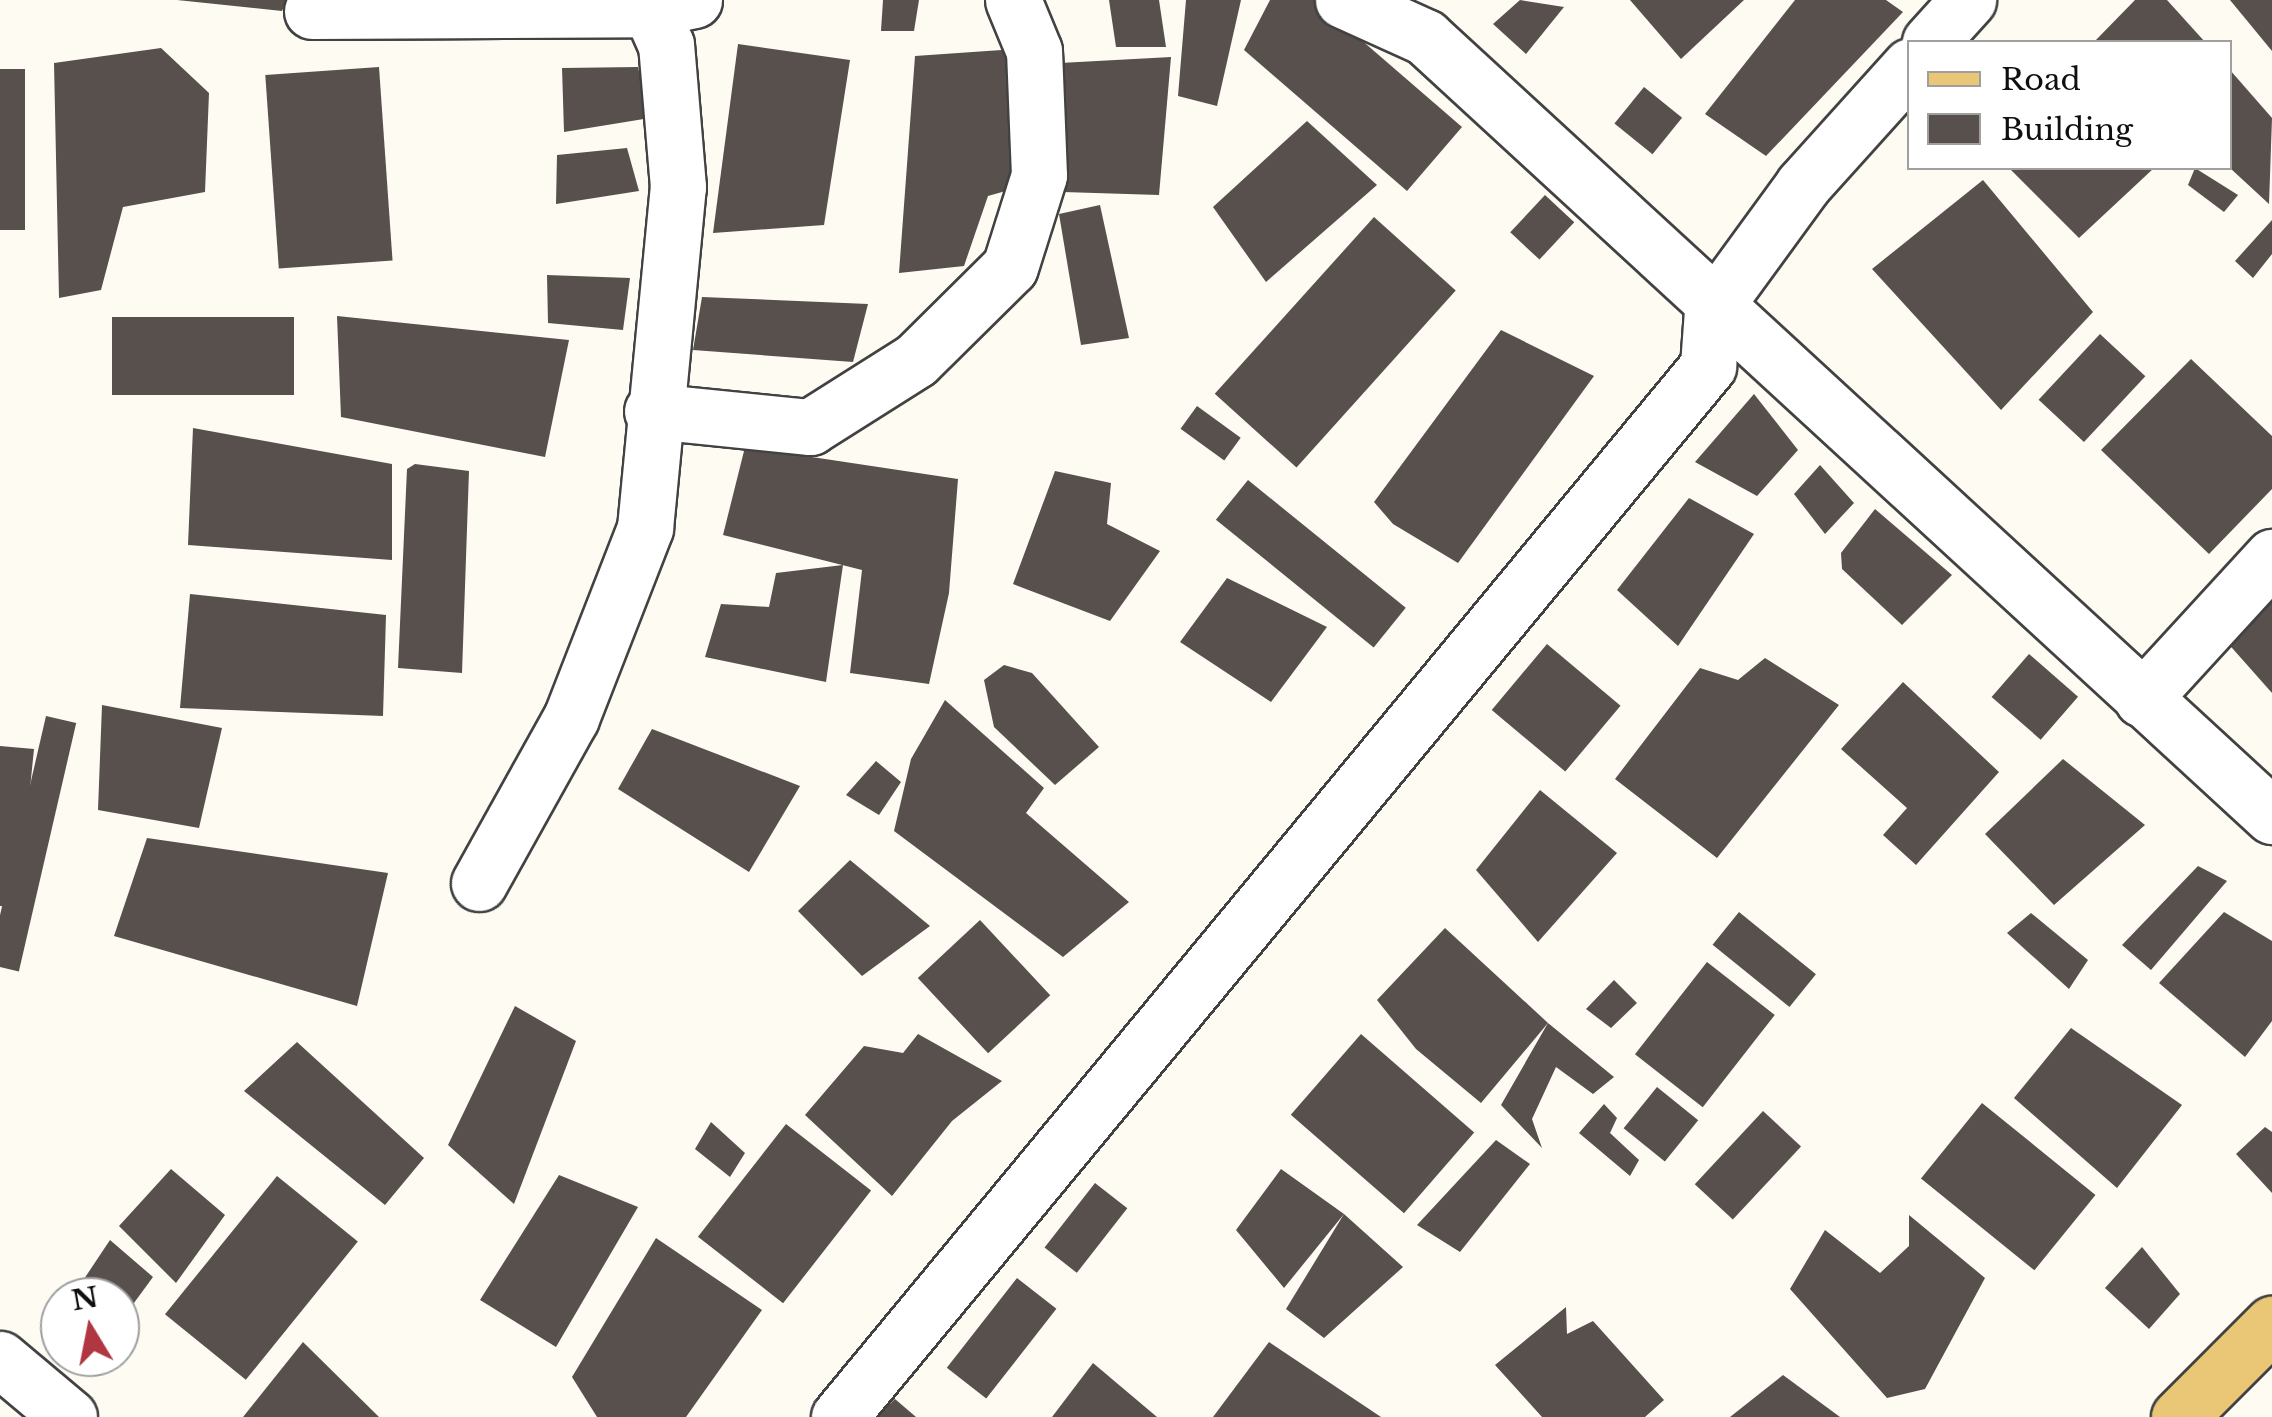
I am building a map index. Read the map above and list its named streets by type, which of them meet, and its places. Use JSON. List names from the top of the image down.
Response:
{
  "legend": ["Road", "Building"],
  "north": "top"
}
